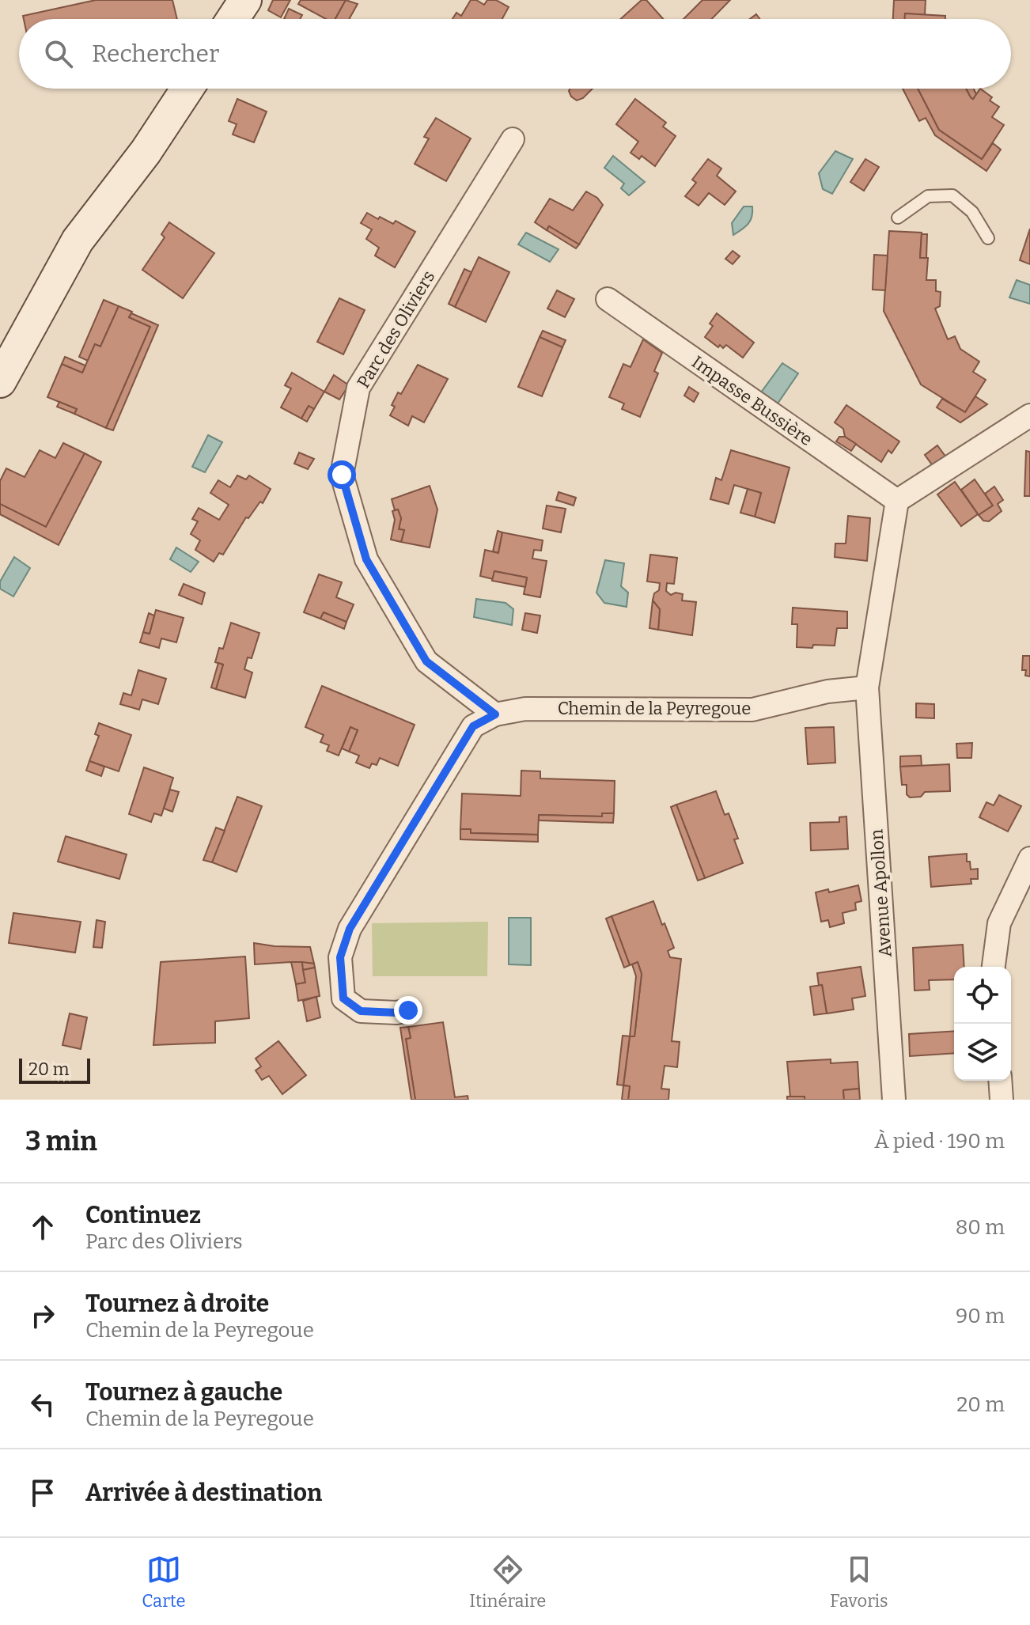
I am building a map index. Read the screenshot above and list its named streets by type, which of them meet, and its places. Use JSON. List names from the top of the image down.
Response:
{
  "streets": {
    "street": [
      "Parc des Oliviers",
      "Impasse Bussière",
      "Chemin de la Peyregoue",
      "Avenue Apollon"
    ]
  },
  "crossings": [
    ["Parc des Oliviers", "Chemin de la Peyregoue"],
    ["Chemin de la Peyregoue", "Avenue Apollon"]
  ],
  "scale_bar": "20 m",
  "page": {
    "search": "Rechercher",
    "scale": "20 m",
    "heading": ["3 min", "À pied · 190 m"],
    "list": [
      ["Continuez", "Parc des Oliviers", "80 m"],
      ["Tournez à droite", "Chemin de la Peyregoue", "90 m"],
      ["Tournez à gauche", "Chemin de la Peyregoue", "20 m"],
      "Arrivée à destination"
    ],
    "nav": ["Carte", "Itinéraire", "Favoris"]
  }
}
